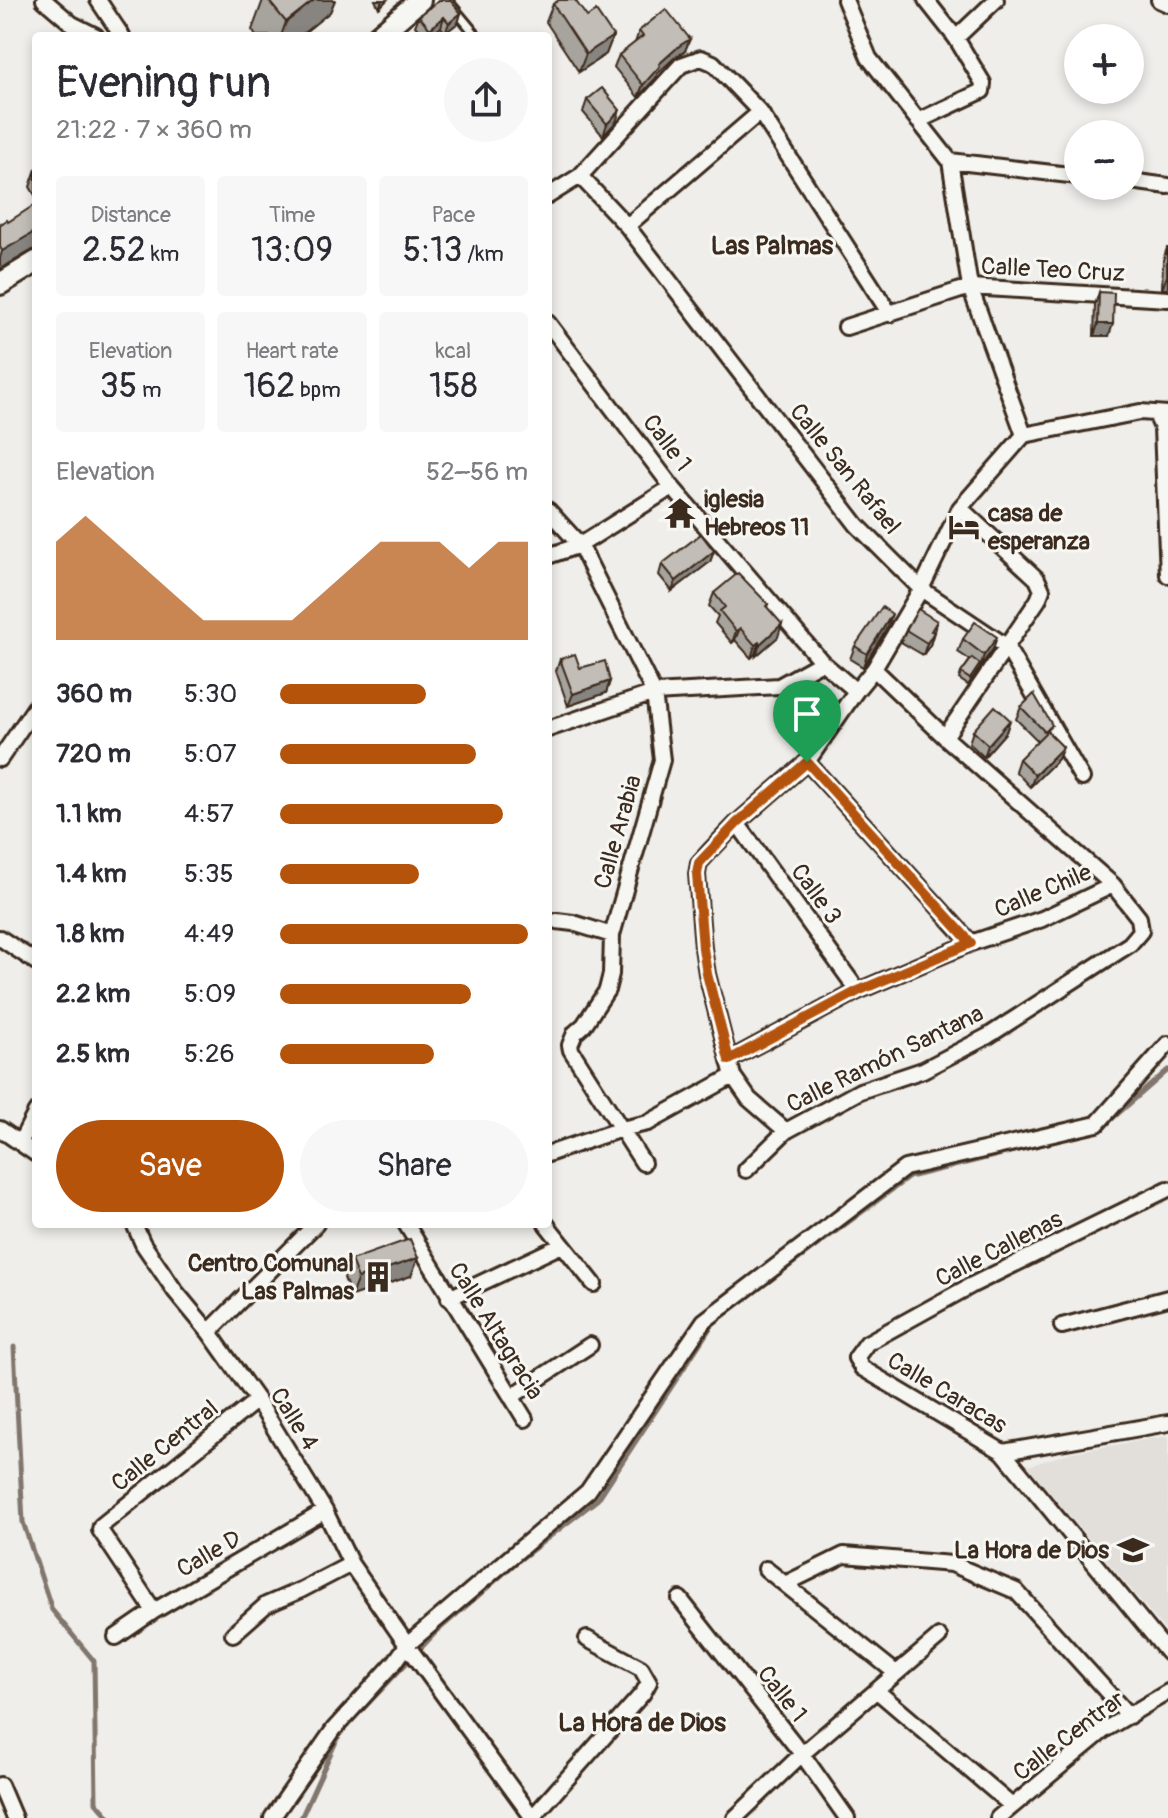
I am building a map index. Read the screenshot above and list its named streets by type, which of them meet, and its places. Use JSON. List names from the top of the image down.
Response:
{
  "streets": {
    "street": [
      "Calle Teo Cruz",
      "Calle 1",
      "Calle San Rafael",
      "Calle Arabia",
      "Calle Chile",
      "Calle 3",
      "Calle Ramón Santana",
      "Calle Callenas",
      "Calle Altagracia",
      "Calle Caracas",
      "Calle 4",
      "Calle Central",
      "Calle D",
      "Calle Centrar"
    ]
  },
  "crossings": [
    ["Calle Chile", "Calle 3"],
    ["Calle Chile", "Calle Ramón Santana"],
    ["Calle Callenas", "Calle Caracas"],
    ["Calle 4", "Calle Central"],
    ["Calle 4", "Calle D"],
    ["Calle Central", "Calle D"]
  ],
  "districts": ["Las Palmas", "La Hora de Dios"],
  "places": {
    "temple": ["iglesia Hebreos 11"],
    "hotel": ["casa de esperanza"],
    "building": ["Centro Comunal Las Palmas"],
    "school or university": ["La Hora de Dios"]
  },
  "page": {
    "map_buttons": ["+", "−"],
    "heading": ["Evening run", "21:22 · 7 × 360 m"],
    "stats": [
      ["Distance", "2.52 km"],
      ["Time", "13:09"],
      ["Pace", "5:13 /km"],
      ["Elevation", "35 m"],
      ["Heart rate", "162 bpm"],
      ["kcal", "158"]
    ],
    "chart": ["Elevation", "52–56 m"],
    "list": [
      {
        "name": "360 m",
        "note": "5:30"
      },
      {
        "name": "720 m",
        "note": "5:07"
      },
      {
        "name": "1.1 km",
        "note": "4:57"
      },
      {
        "name": "1.4 km",
        "note": "5:35"
      },
      {
        "name": "1.8 km",
        "note": "4:49"
      },
      {
        "name": "2.2 km",
        "note": "5:09"
      },
      {
        "name": "2.5 km",
        "note": "5:26"
      }
    ],
    "buttons": ["Save", "Share"]
  }
}
